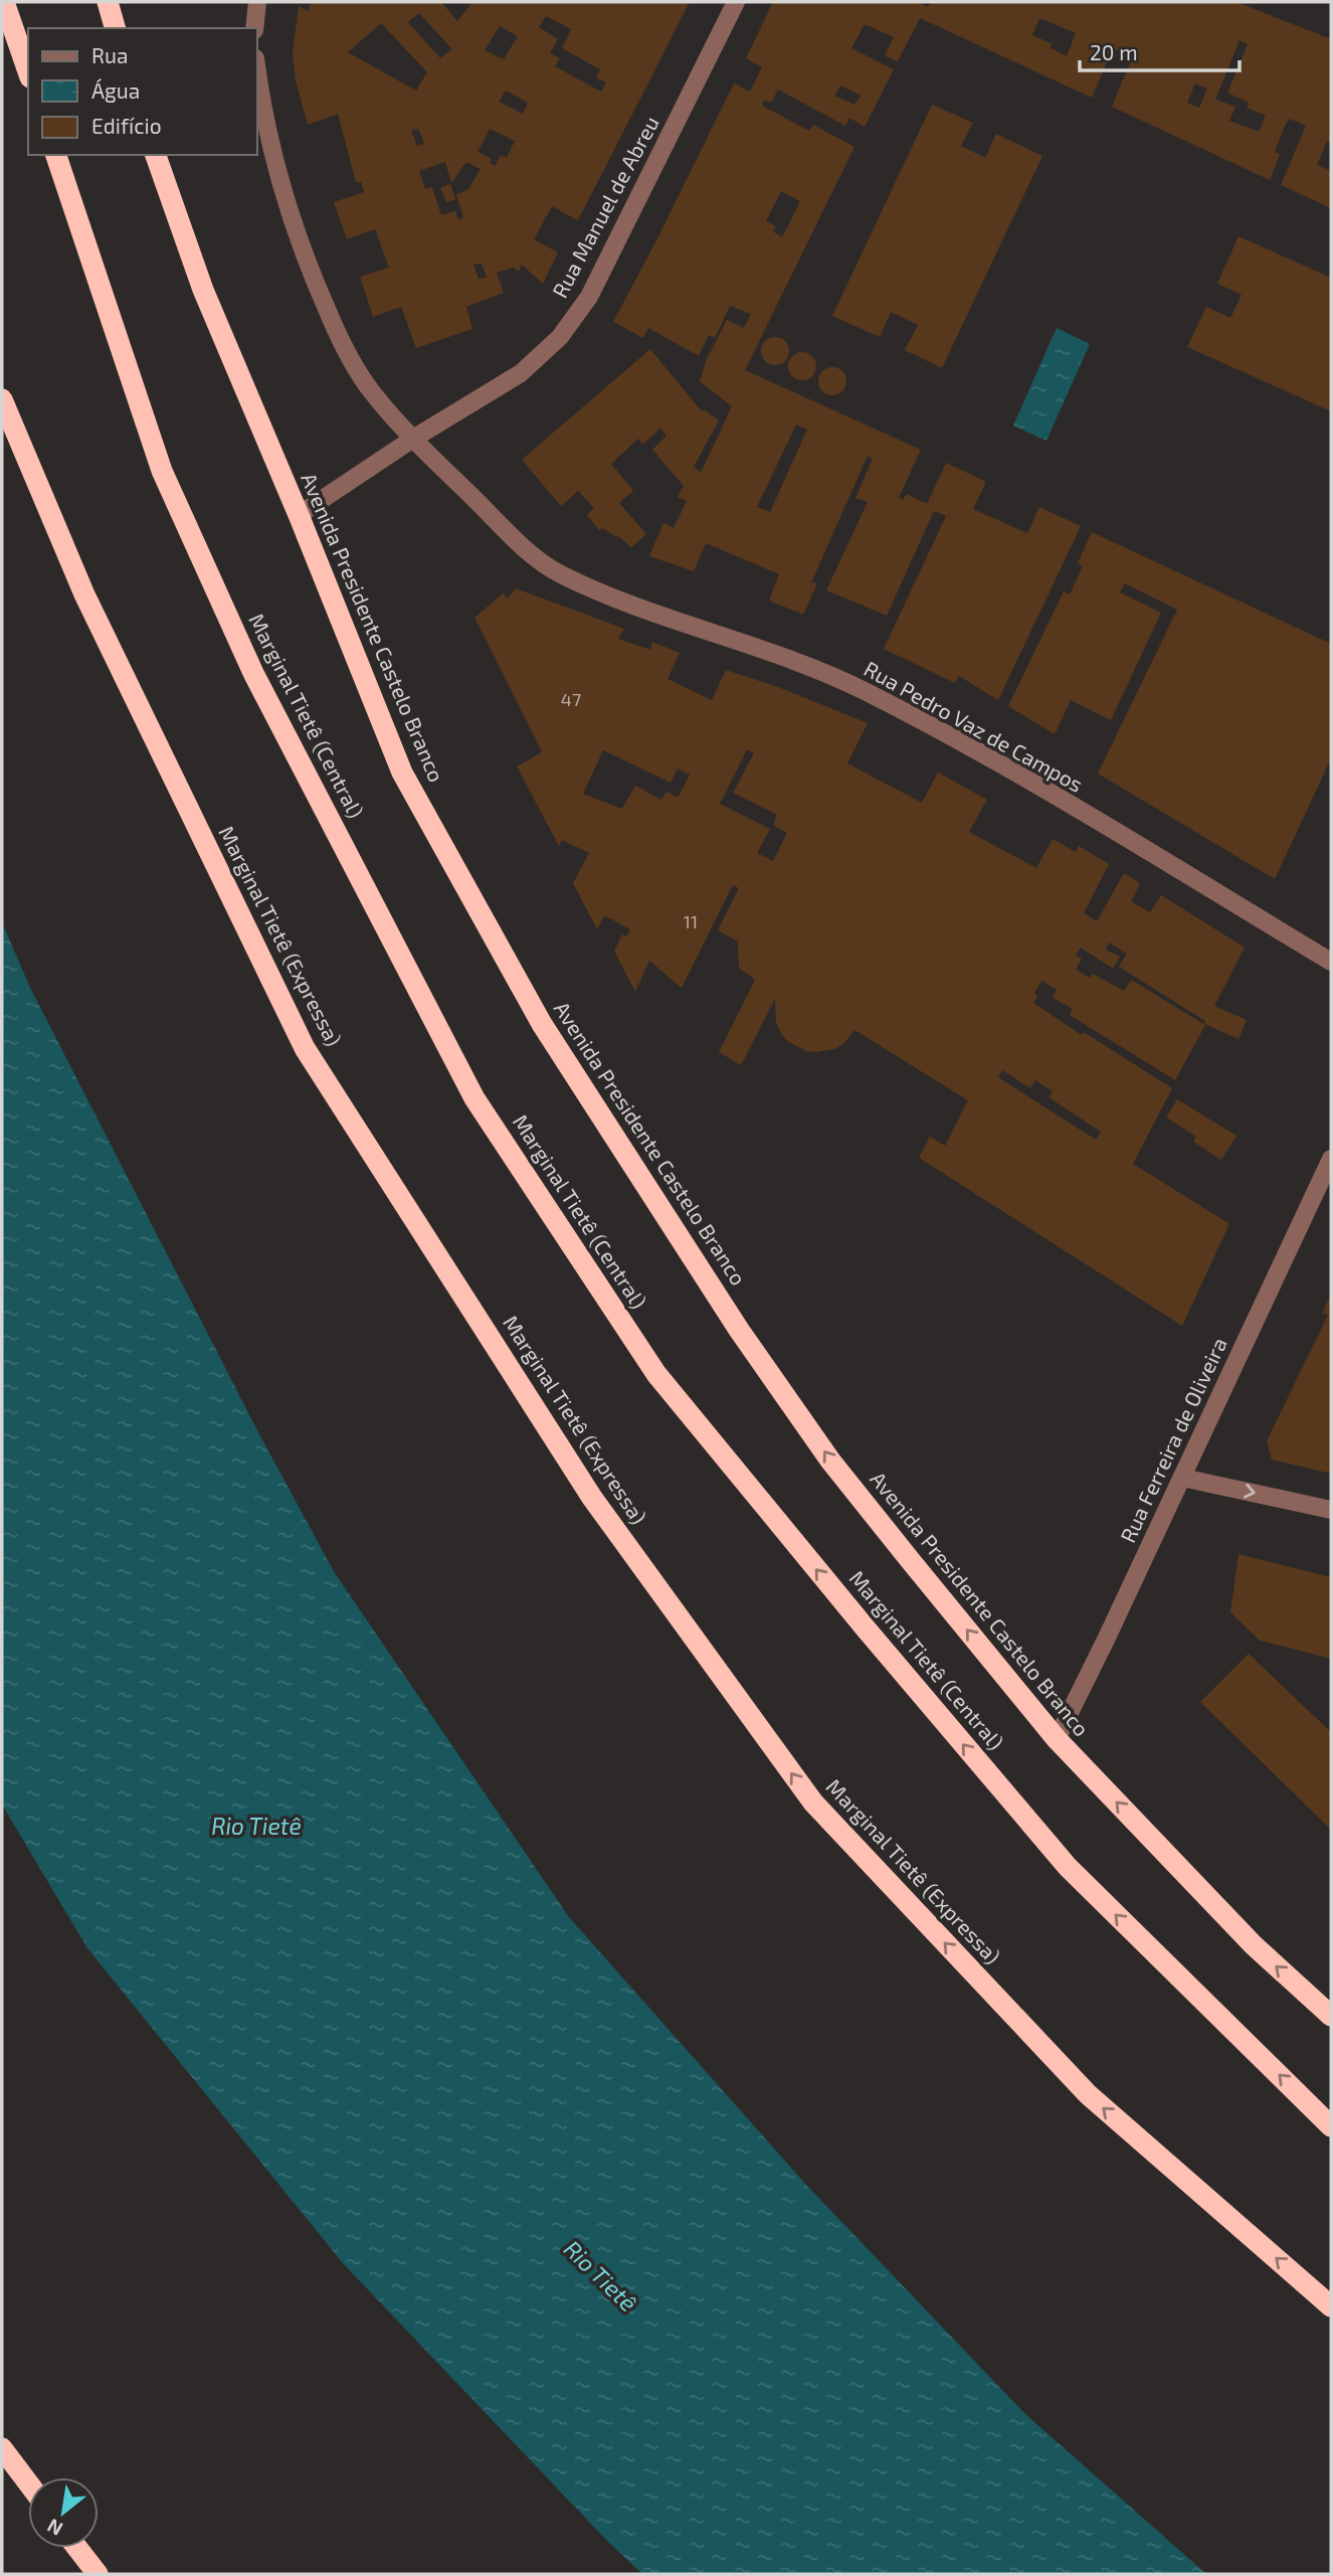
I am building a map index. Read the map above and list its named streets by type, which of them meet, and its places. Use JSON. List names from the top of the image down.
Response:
{
  "streets": {
    "highway": ["Avenida Presidente Castelo Branco", "Marginal Tietê (Central)", "Marginal Tietê (Expressa)"],
    "street": ["Rua Manuel de Abreu", "Rua Pedro Vaz de Campos", "Rua Ferreira de Oliveira"]
  },
  "crossings": [
    ["Rua Manuel de Abreu", "Avenida Presidente Castelo Branco"],
    ["Rua Manuel de Abreu", "Rua Pedro Vaz de Campos"],
    ["Avenida Presidente Castelo Branco", "Rua Ferreira de Oliveira"]
  ],
  "one_way": ["Avenida Presidente Castelo Branco", "Marginal Tietê (Central)", "Marginal Tietê (Expressa)"],
  "water": ["Rio Tietê"],
  "house_numbers": ["47", "11"],
  "legend": ["Rua", "Água", "Edifício"],
  "scale_bar": "20 m",
  "north": "bottom left"
}
